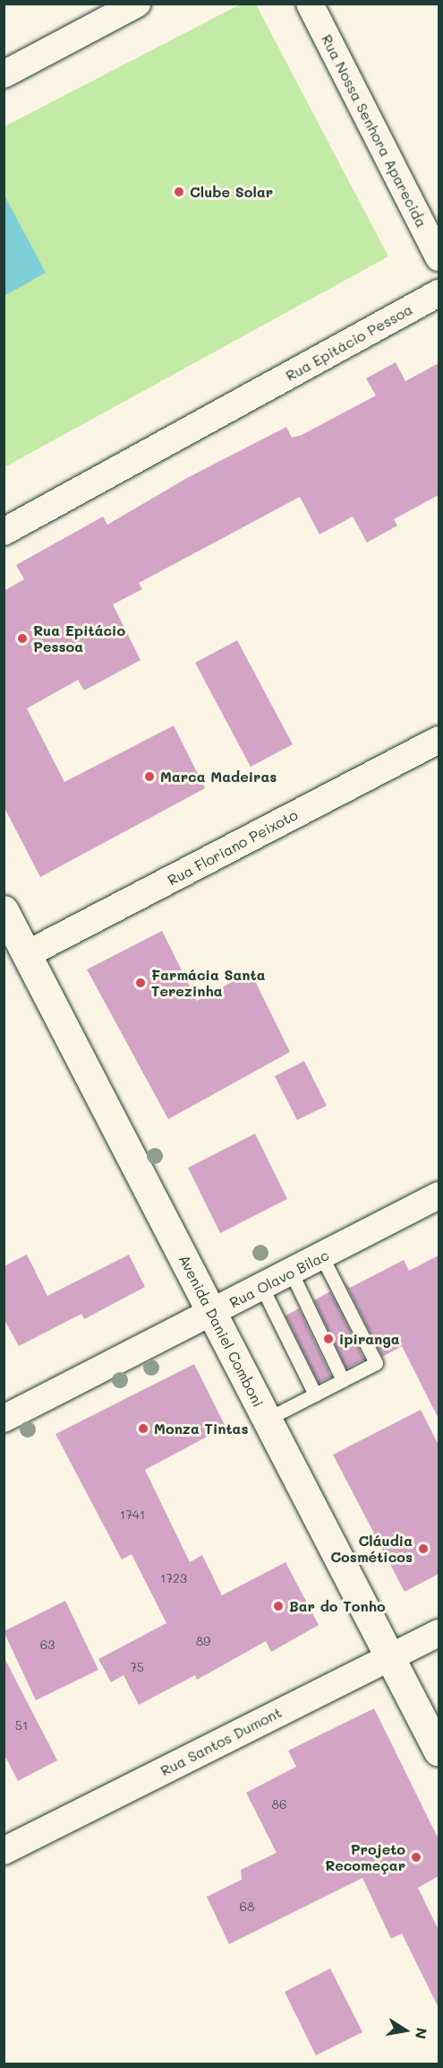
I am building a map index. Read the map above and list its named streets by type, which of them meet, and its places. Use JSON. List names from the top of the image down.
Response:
{
  "streets": {
    "street": [
      "Rua Nossa Senhora Aparecida",
      "Rua Epitácio Pessoa",
      "Rua Floriano Peixoto",
      "Rua Olavo Bilac",
      "Avenida Daniel Comboni",
      "Rua Santos Dumont"
    ]
  },
  "crossings": [
    ["Rua Floriano Peixoto", "Avenida Daniel Comboni"],
    ["Rua Olavo Bilac", "Avenida Daniel Comboni"],
    ["Avenida Daniel Comboni", "Rua Santos Dumont"]
  ],
  "places": [
    "Clube Solar",
    "Rua Epitácio Pessoa",
    "Marca Madeiras",
    "Farmácia Santa Terezinha",
    "ipiranga",
    "Monza Tintas",
    "Cláudia Cosméticos",
    "Bar do Tonho",
    "Projeto Recomeçar"
  ],
  "house_numbers": [
    "1741",
    "1723",
    "89",
    "63",
    "75",
    "51",
    "86",
    "68"
  ],
  "north": "right"
}
